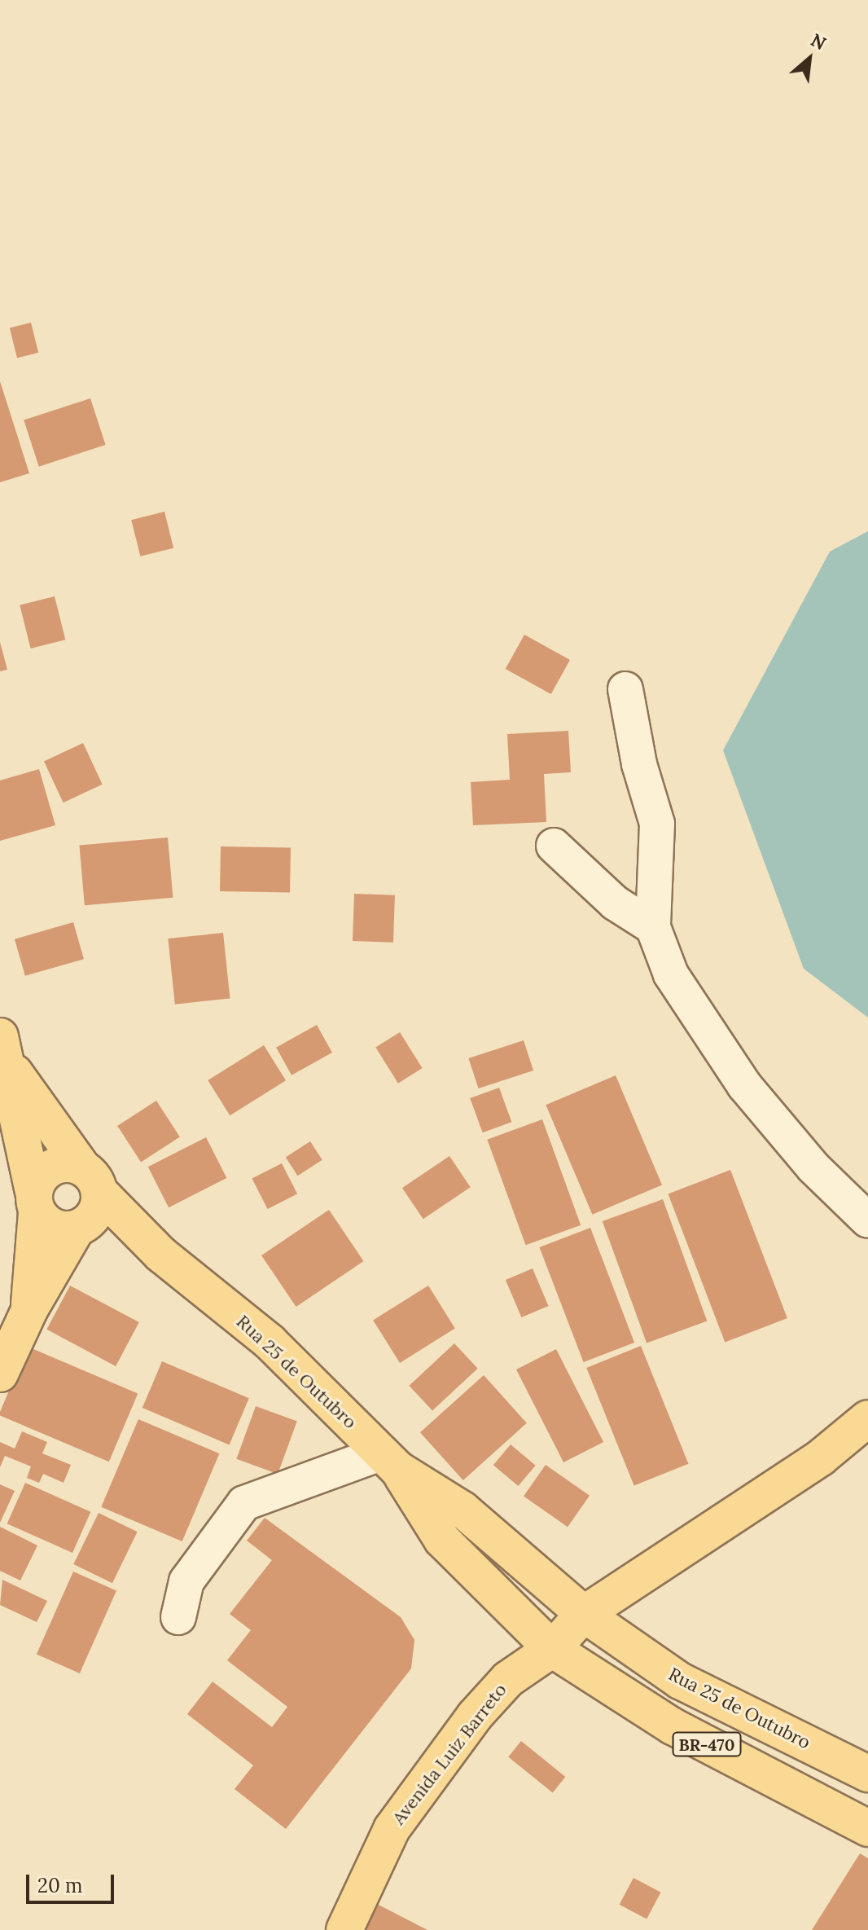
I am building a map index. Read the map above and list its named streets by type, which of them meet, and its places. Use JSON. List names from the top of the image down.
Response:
{
  "streets": {
    "main road": ["Rua 25 de Outubro", "BR-470", "Avenida Luiz Barreto"]
  },
  "crossings": [
    ["Rua 25 de Outubro", "Avenida Luiz Barreto"],
    ["BR-470", "Avenida Luiz Barreto"]
  ],
  "scale_bar": "20 m",
  "north": "top right"
}
